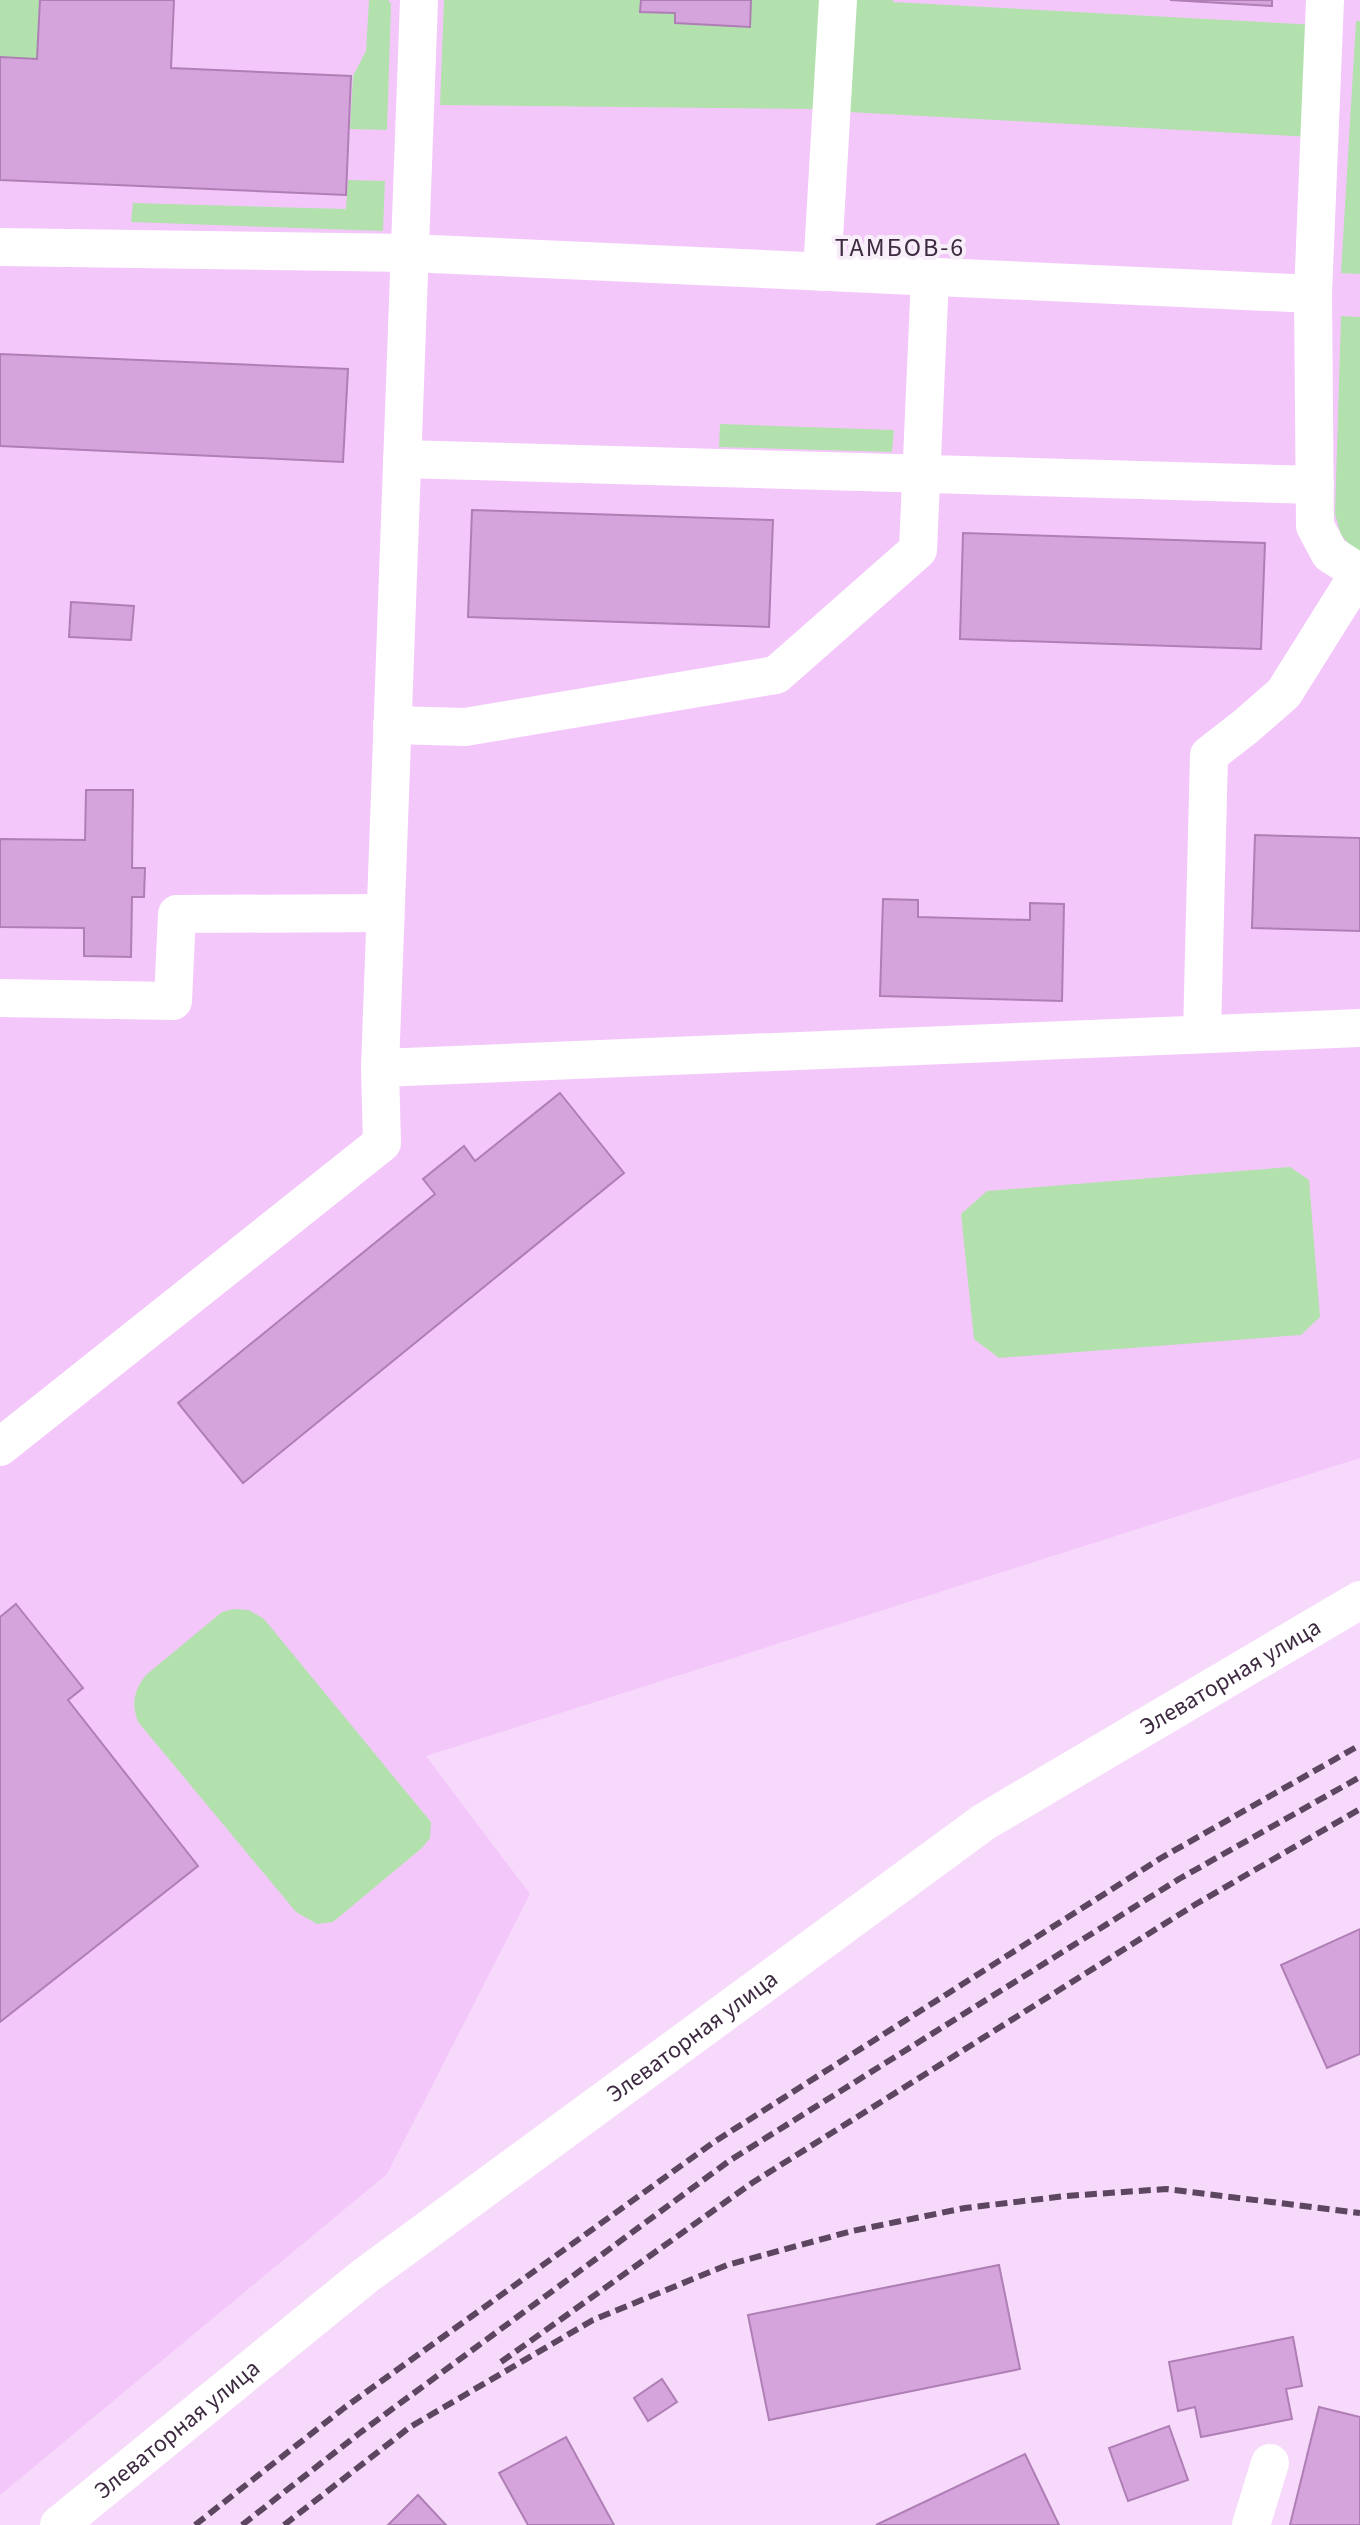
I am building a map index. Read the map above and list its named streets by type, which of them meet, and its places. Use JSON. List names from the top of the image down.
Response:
{
  "streets": {
    "street": ["Элеваторная улица"]
  },
  "districts": ["ТАМБОВ-6"]
}
